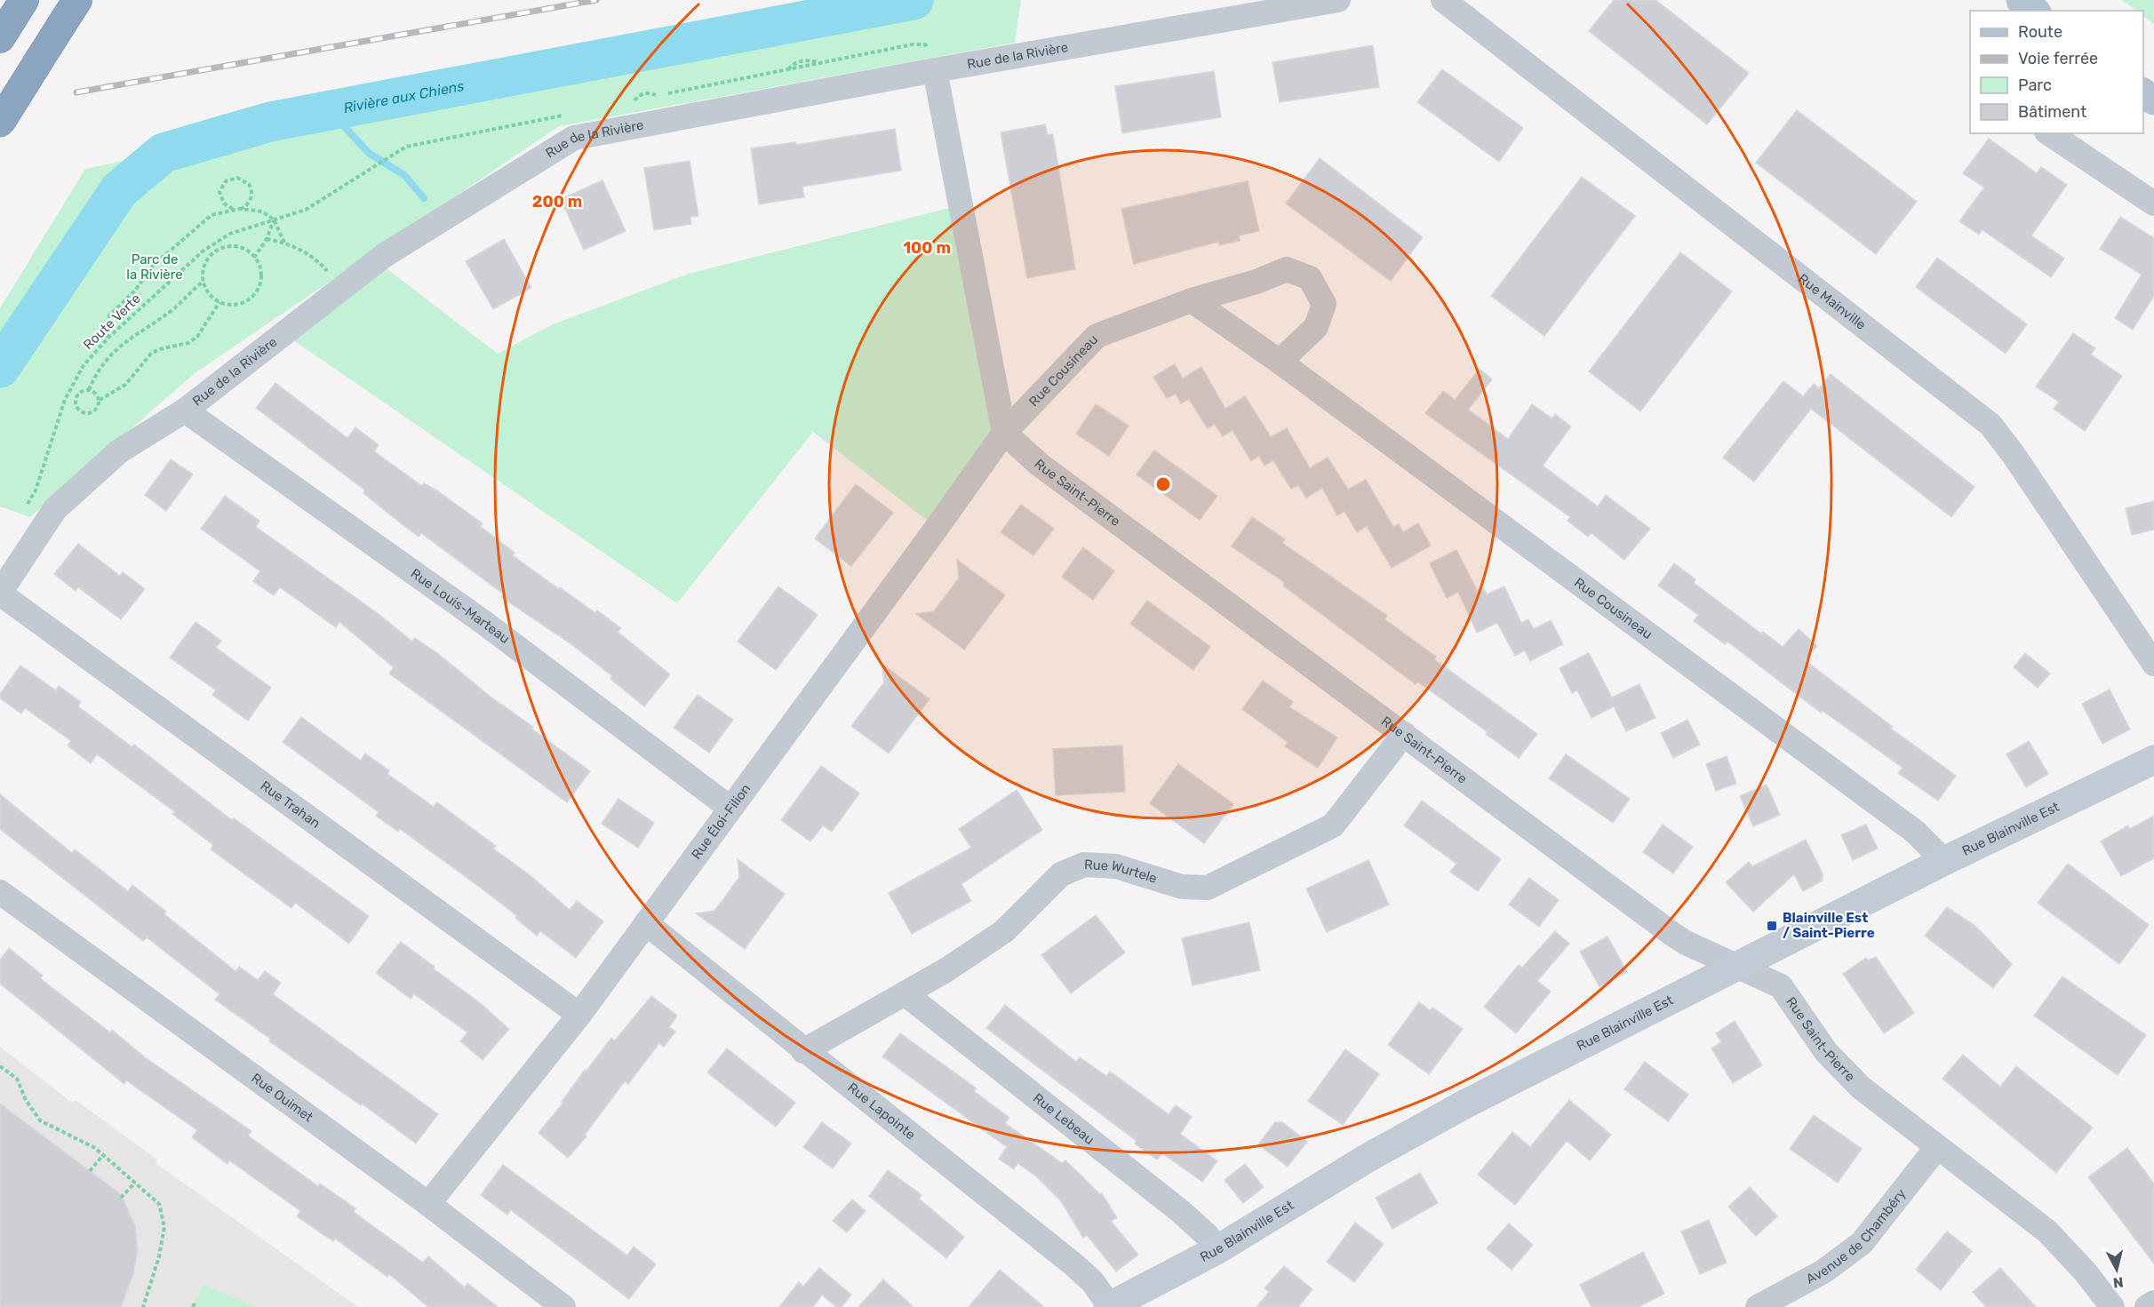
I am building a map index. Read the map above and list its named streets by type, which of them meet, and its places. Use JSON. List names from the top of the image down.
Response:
{
  "streets": {
    "street": [
      "Rue de la Rivière",
      "Rue Mainville",
      "Rue Cousineau",
      "Rue Saint-Pierre",
      "Rue Louis-Marteau",
      "Rue Trahan",
      "Rue Éloi-Filion",
      "Rue Blainville Est",
      "Rue Wurtele",
      "Rue Ouimet",
      "Rue Lapointe",
      "Rue Lebeau",
      "Avenue de Chambéry"
    ],
    "path": ["Route Verte"]
  },
  "crossings": [
    ["Rue de la Rivière", "Rue Louis-Marteau"],
    ["Rue de la Rivière", "Rue Trahan"],
    ["Rue Cousineau", "Rue Saint-Pierre"],
    ["Rue Cousineau", "Rue Éloi-Filion"],
    ["Rue Cousineau", "Rue Blainville Est"],
    ["Rue Saint-Pierre", "Rue Éloi-Filion"],
    ["Rue Saint-Pierre", "Rue Blainville Est"],
    ["Rue Saint-Pierre", "Rue Wurtele"],
    ["Rue Saint-Pierre", "Avenue de Chambéry"],
    ["Rue Louis-Marteau", "Rue Éloi-Filion"],
    ["Rue Trahan", "Rue Éloi-Filion"],
    ["Rue Éloi-Filion", "Rue Ouimet"],
    ["Rue Éloi-Filion", "Rue Lapointe"],
    ["Rue Blainville Est", "Rue Lapointe"],
    ["Rue Blainville Est", "Rue Lebeau"],
    ["Rue Wurtele", "Rue Lapointe"],
    ["Rue Wurtele", "Rue Lebeau"]
  ],
  "water": ["Rivière aux Chiens"],
  "parks": ["Parc de la Rivière"],
  "places": {
    "transit": ["Blainville Est / Saint-Pierre"]
  },
  "legend": [
    "Route",
    "Voie ferrée",
    "Parc",
    "Bâtiment"
  ],
  "north": "bottom",
  "rings": ["200 m", "100 m"]
}
